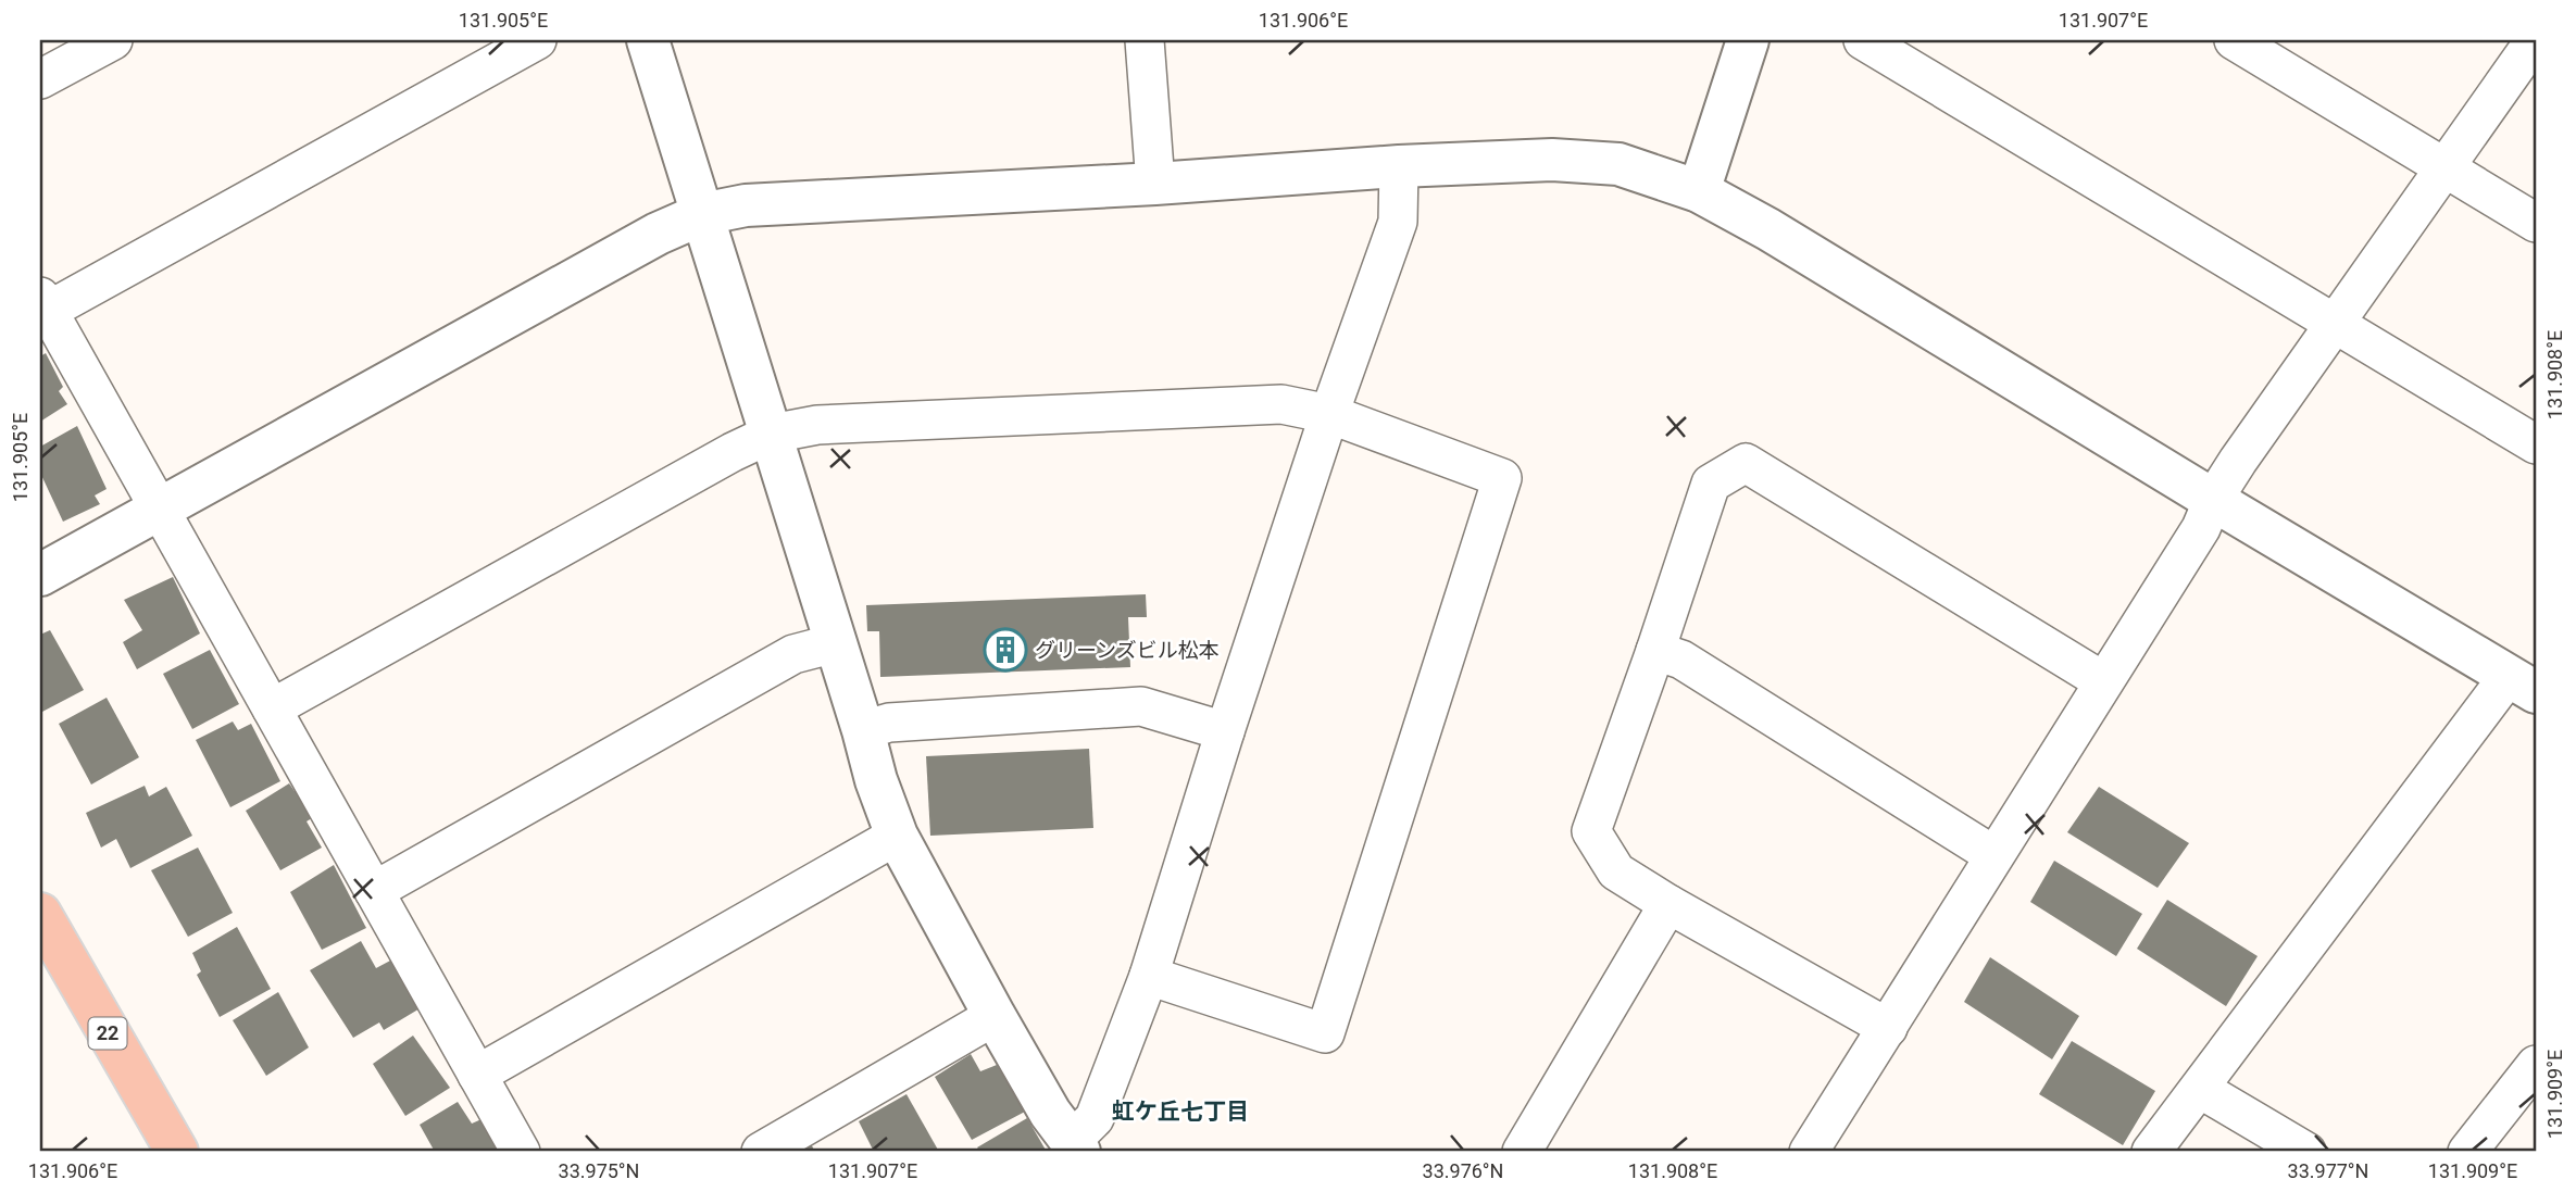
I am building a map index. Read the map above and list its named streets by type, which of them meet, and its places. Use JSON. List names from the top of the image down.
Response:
{
  "streets": {
    "main road": ["22"]
  },
  "districts": ["虹ケ丘七丁目"],
  "places": {
    "building": ["グリーンズビル松本"]
  },
  "coordinates": [
    "131.905°E",
    "131.906°E",
    "131.907°E",
    "131.908°E",
    "131.909°E",
    "33.975°N",
    "33.976°N",
    "33.977°N"
  ]
}
